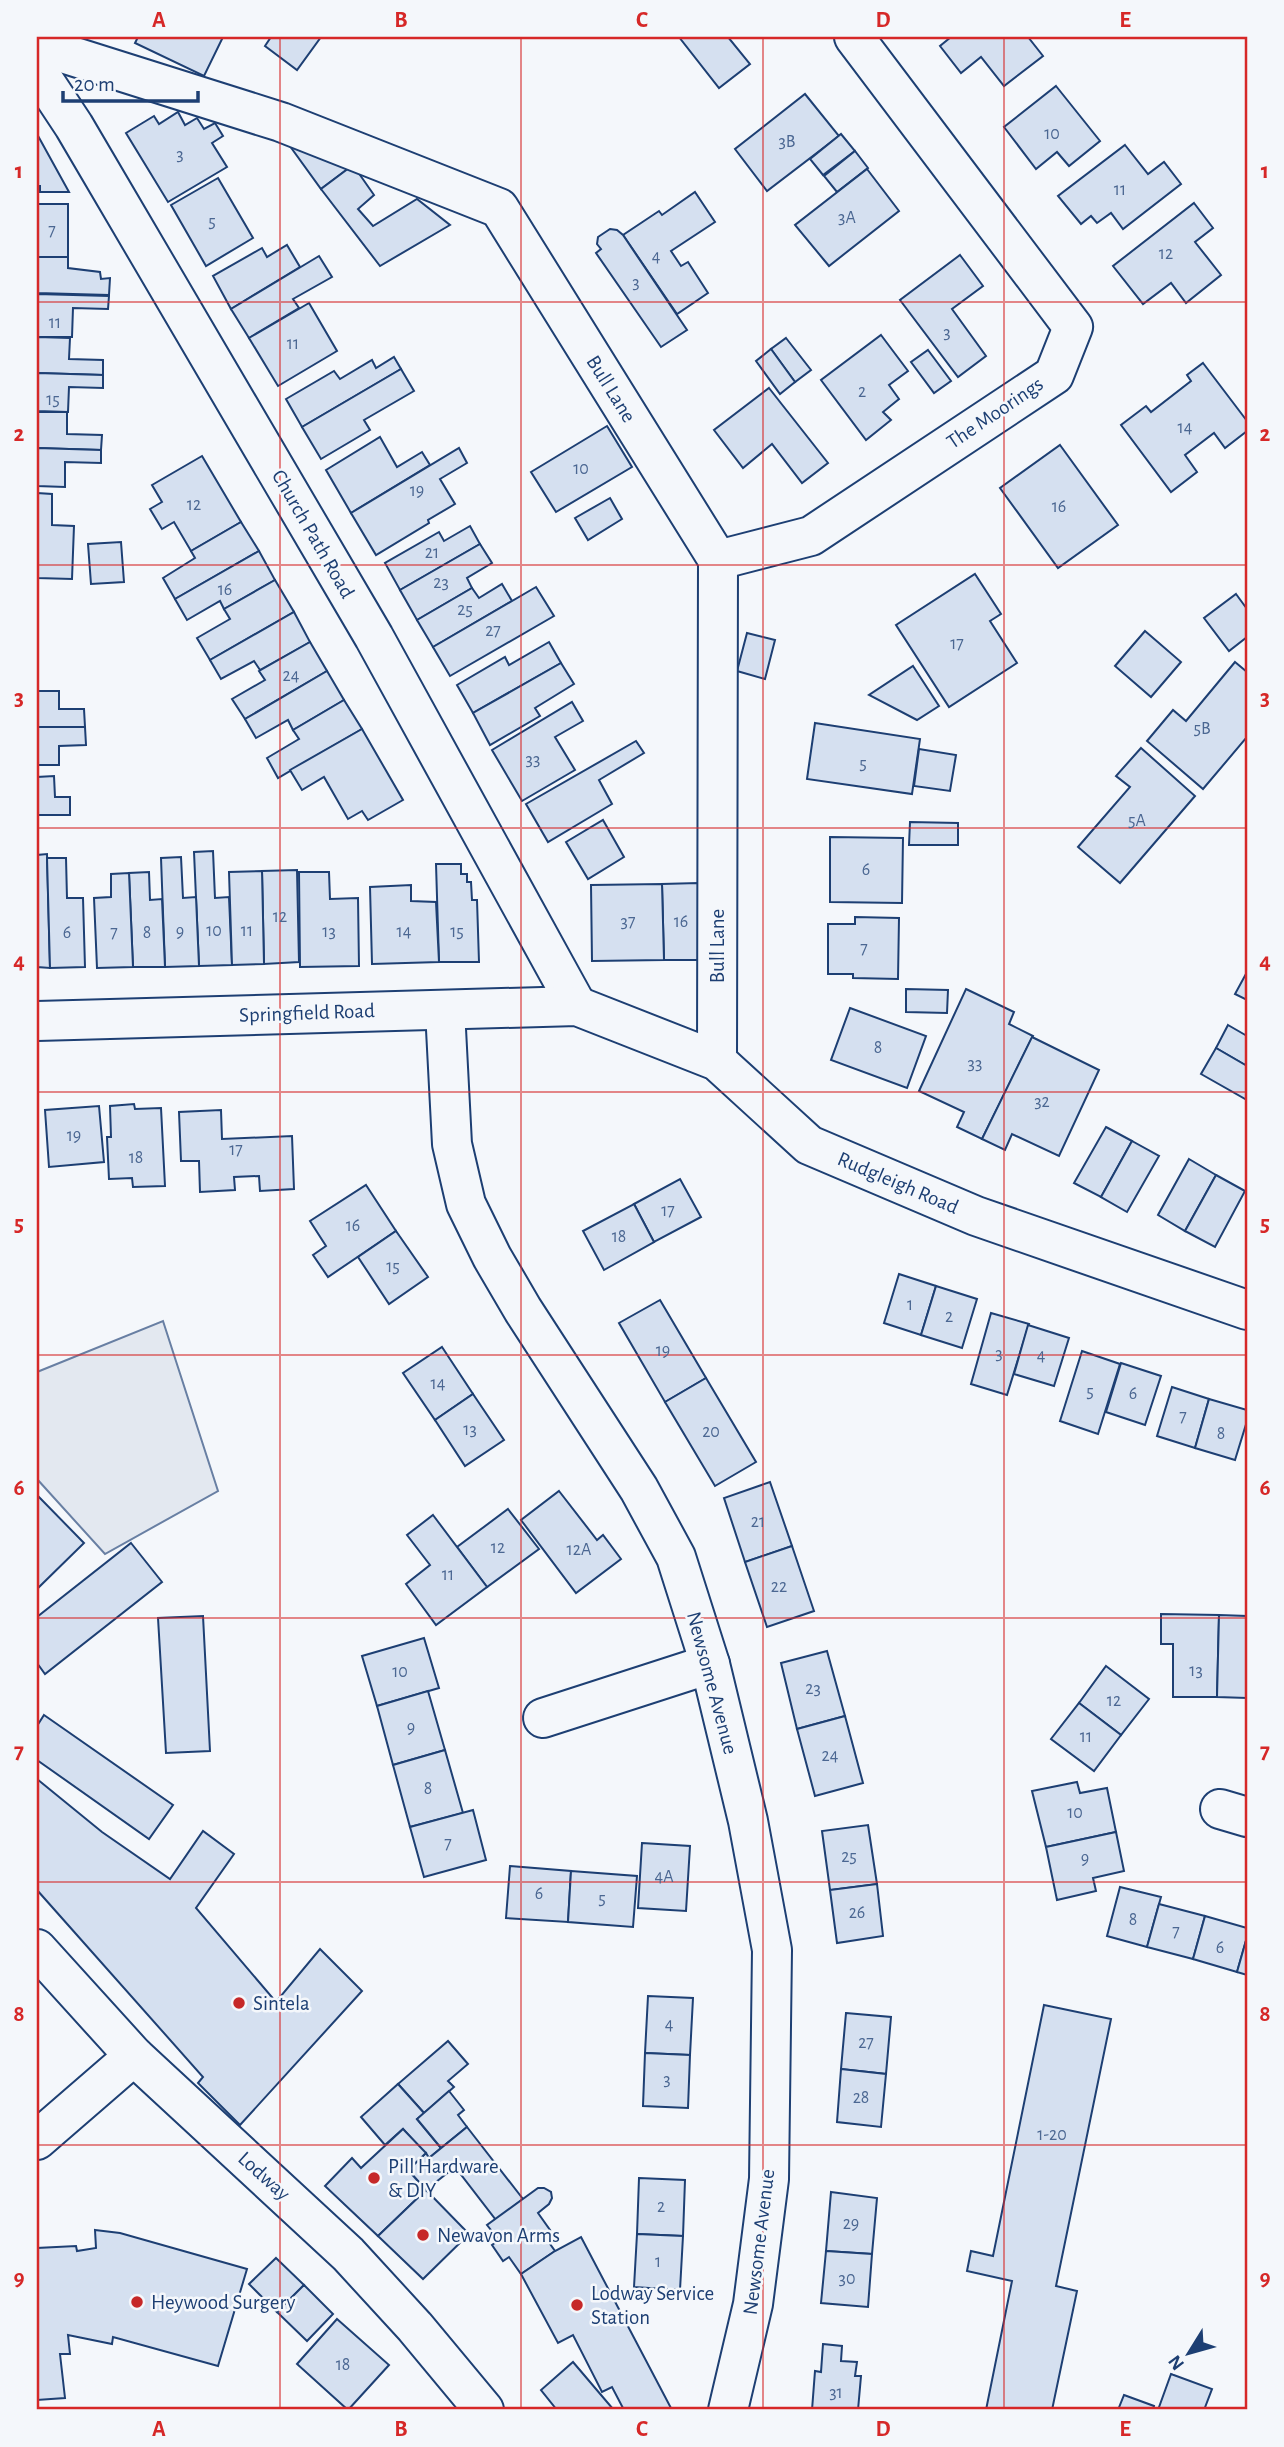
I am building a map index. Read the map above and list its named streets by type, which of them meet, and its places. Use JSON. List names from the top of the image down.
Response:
{
  "streets": {
    "street": [
      "Bull Lane",
      "The Moorings",
      "Church Path Road",
      "Springfield Road",
      "Rudgleigh Road",
      "Newsome Avenue",
      "Lodway"
    ]
  },
  "crossings": [
    ["Bull Lane", "The Moorings"],
    ["Bull Lane", "Rudgleigh Road"],
    ["Church Path Road", "Springfield Road"],
    ["Church Path Road", "Rudgleigh Road"],
    ["Springfield Road", "Rudgleigh Road"],
    ["Springfield Road", "Newsome Avenue"]
  ],
  "places": [
    "Sintela",
    "Pill Hardware & DIY",
    "Newavon Arms",
    "Heywood Surgery",
    "Lodway Service Station"
  ],
  "house_numbers": [
    "10",
    "3B",
    "3",
    "11",
    "3A",
    "5",
    "7",
    "12",
    "4",
    "3",
    "11",
    "3",
    "11",
    "2",
    "15",
    "14",
    "10",
    "19",
    "12",
    "16",
    "21",
    "23",
    "16",
    "25",
    "27",
    "17",
    "24",
    "5B",
    "33",
    "5",
    "5A",
    "6",
    "12",
    "37",
    "16",
    "10",
    "11",
    "9",
    "13",
    "14",
    "15",
    "6",
    "7",
    "8",
    "7",
    "8",
    "33",
    "32",
    "19",
    "17",
    "18",
    "17",
    "16",
    "18",
    "15",
    "1",
    "2",
    "19",
    "3",
    "4",
    "14",
    "5",
    "6",
    "7",
    "13",
    "20",
    "8",
    "21",
    "12",
    "12A",
    "11",
    "22",
    "13",
    "10",
    "23",
    "12",
    "9",
    "11",
    "24",
    "8",
    "10",
    "7",
    "25",
    "9",
    "4A",
    "6",
    "5",
    "26",
    "8",
    "7",
    "6",
    "4",
    "27",
    "3",
    "28",
    "1-20",
    "2",
    "29",
    "1",
    "30",
    "18",
    "31"
  ],
  "scale_bar": "20 m",
  "north": "bottom left",
  "grid": {
    "columns": [
      "A",
      "B",
      "C",
      "D",
      "E"
    ],
    "rows": [
      "1",
      "2",
      "3",
      "4",
      "5",
      "6",
      "7",
      "8",
      "9"
    ]
  }
}
